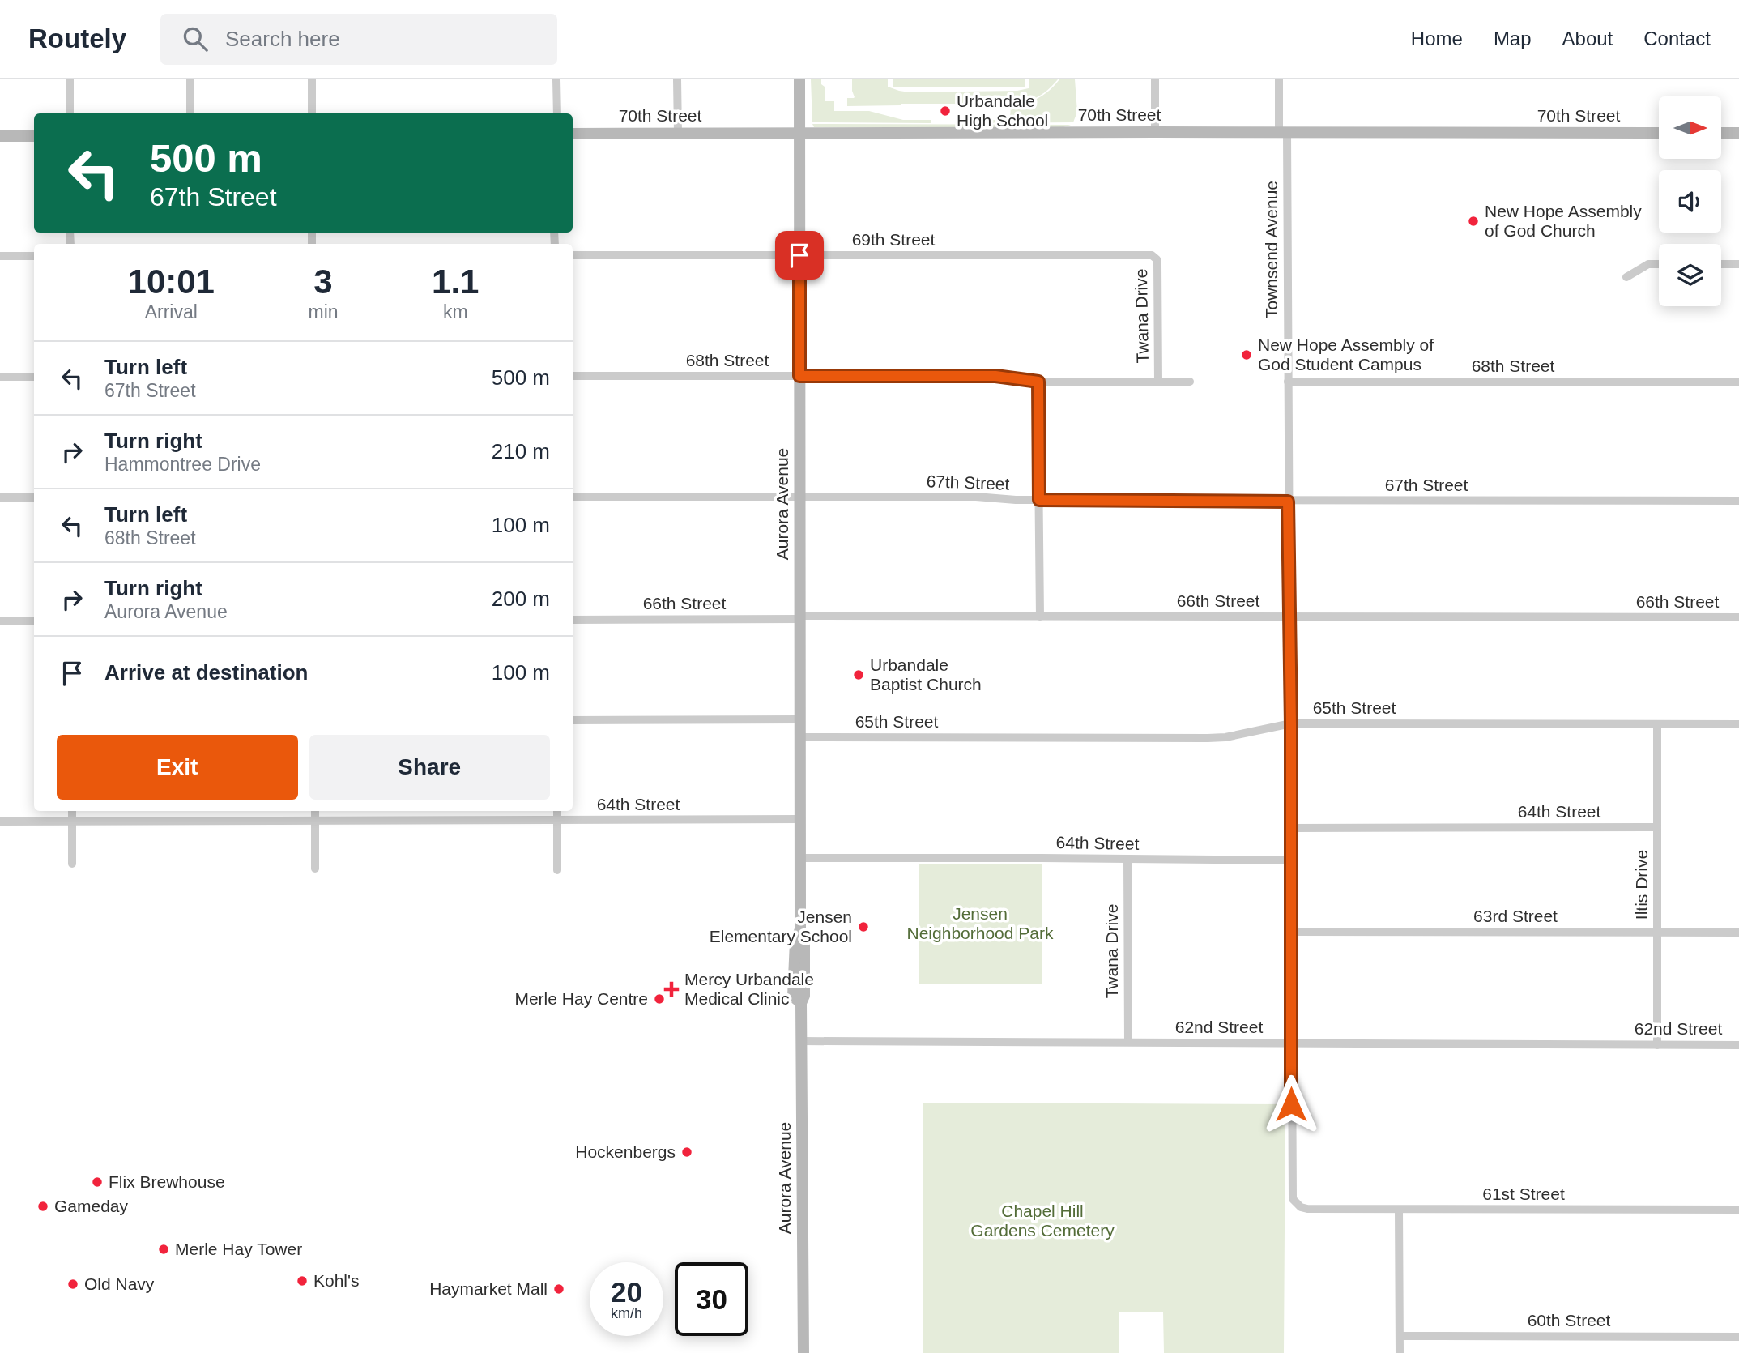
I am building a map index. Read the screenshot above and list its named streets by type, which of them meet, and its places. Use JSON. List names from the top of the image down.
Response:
{
  "streets": {
    "street": [
      "70th Street",
      "69th Street",
      "Townsend Avenue",
      "Twana Drive",
      "68th Street",
      "67th Street",
      "Aurora Avenue",
      "66th Street",
      "65th Street",
      "64th Street",
      "Iltis Drive",
      "63rd Street",
      "62nd Street",
      "61st Street",
      "60th Street"
    ]
  },
  "crossings": [
    ["70th Street", "Townsend Avenue"],
    ["70th Street", "Aurora Avenue"],
    ["69th Street", "Twana Drive"],
    ["69th Street", "Aurora Avenue"],
    ["Townsend Avenue", "68th Street"],
    ["Townsend Avenue", "67th Street"],
    ["Townsend Avenue", "66th Street"],
    ["Townsend Avenue", "65th Street"],
    ["Townsend Avenue", "64th Street"],
    ["Townsend Avenue", "63rd Street"],
    ["Townsend Avenue", "62nd Street"],
    ["Townsend Avenue", "61st Street"],
    ["Twana Drive", "68th Street"],
    ["Twana Drive", "64th Street"],
    ["Twana Drive", "62nd Street"],
    ["68th Street", "Aurora Avenue"],
    ["67th Street", "Aurora Avenue"],
    ["Aurora Avenue", "66th Street"],
    ["Aurora Avenue", "65th Street"],
    ["Aurora Avenue", "64th Street"],
    ["Aurora Avenue", "62nd Street"],
    ["65th Street", "Iltis Drive"],
    ["64th Street", "Iltis Drive"],
    ["Iltis Drive", "63rd Street"],
    ["Iltis Drive", "62nd Street"]
  ],
  "parks": ["Jensen Neighborhood Park", "Chapel Hill Gardens Cemetery"],
  "places": {
    "other": [
      "Urbandale High School",
      "New Hope Assembly of God Church",
      "New Hope Assembly of God Student Campus",
      "Urbandale Baptist Church",
      "Jensen Elementary School",
      "Merle Hay Centre",
      "Hockenbergs",
      "Flix Brewhouse",
      "Gameday",
      "Merle Hay Tower",
      "Kohl's",
      "Old Navy",
      "Haymarket Mall"
    ],
    "health": ["Mercy Urbandale Medical Clinic"]
  },
  "north": "right",
  "page": {
    "header": "Routely",
    "search": "Search here",
    "nav": [
      "Home",
      "Map",
      "About",
      "Contact"
    ],
    "turn": ["500 m", "67th Street"],
    "eta": [
      "10:01",
      "Arrival",
      "3",
      "min",
      "1.1",
      "km"
    ],
    "list": [
      {
        "name": "Turn left",
        "note": "67th Street",
        "value": "500 m"
      },
      {
        "name": "Turn right",
        "note": "Hammontree Drive",
        "value": "210 m"
      },
      {
        "name": "Turn left",
        "note": "68th Street",
        "value": "100 m"
      },
      {
        "name": "Turn right",
        "note": "Aurora Avenue",
        "value": "200 m"
      },
      {
        "name": "Arrive at destination",
        "value": "100 m"
      }
    ],
    "buttons": ["Exit", "Share"],
    "speed": "20 km/h",
    "limit": "30"
  }
}
